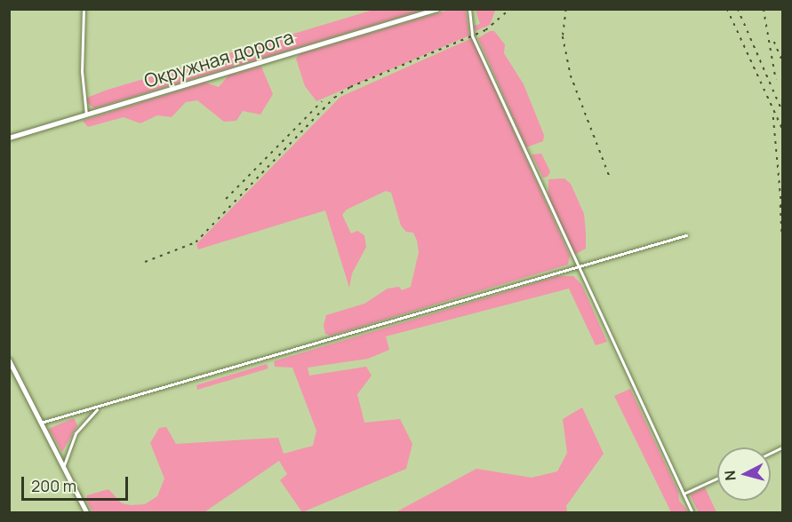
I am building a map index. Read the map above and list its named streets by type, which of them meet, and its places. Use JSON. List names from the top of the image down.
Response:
{
  "streets": {
    "main road": ["Окружная дорога"]
  },
  "scale_bar": "200 m",
  "north": "left"
}
